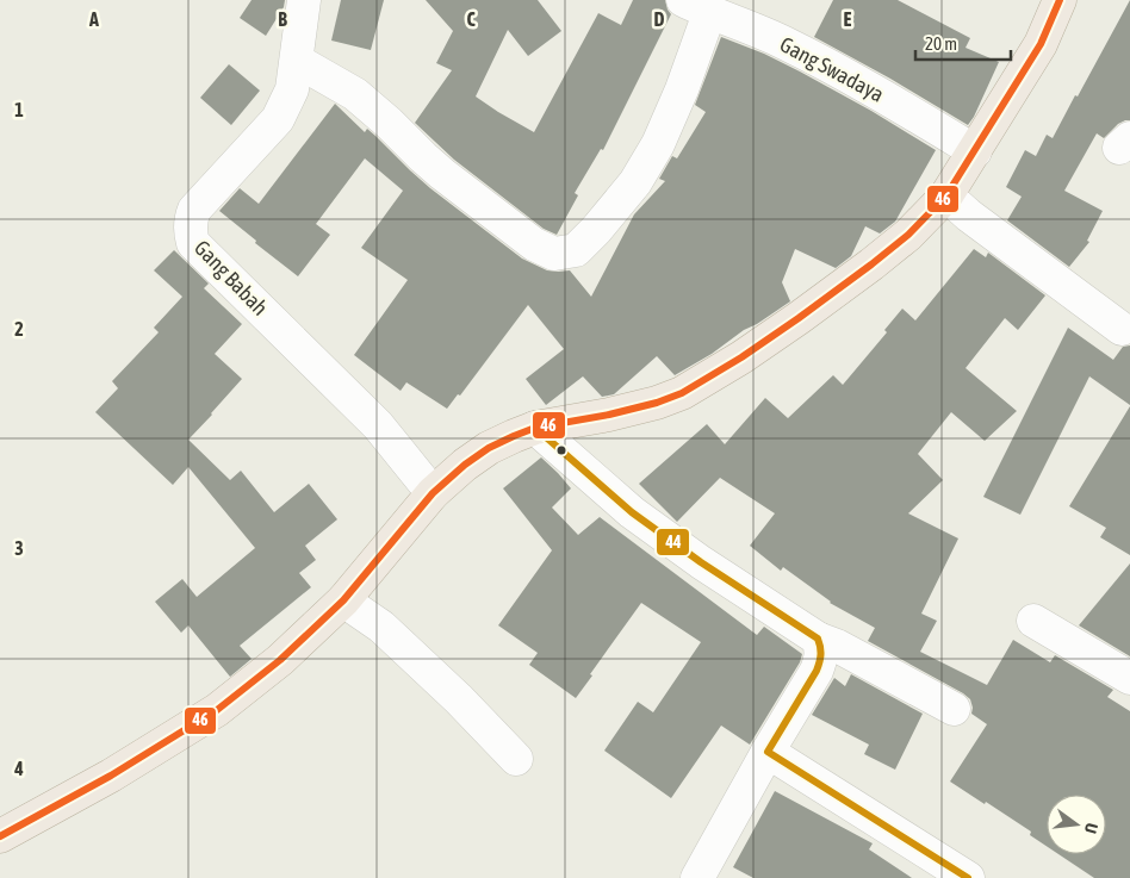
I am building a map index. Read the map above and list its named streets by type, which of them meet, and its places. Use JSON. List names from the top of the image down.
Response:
{
  "streets": {
    "street": ["Gang Swadaya", "Gang Babah"]
  },
  "lines": ["transit line 46", "transit line 44"],
  "scale_bar": "20 m",
  "north": "right",
  "grid": {
    "columns": [
      "A",
      "B",
      "C",
      "D",
      "E"
    ],
    "rows": [
      "1",
      "2",
      "3",
      "4"
    ]
  }
}
